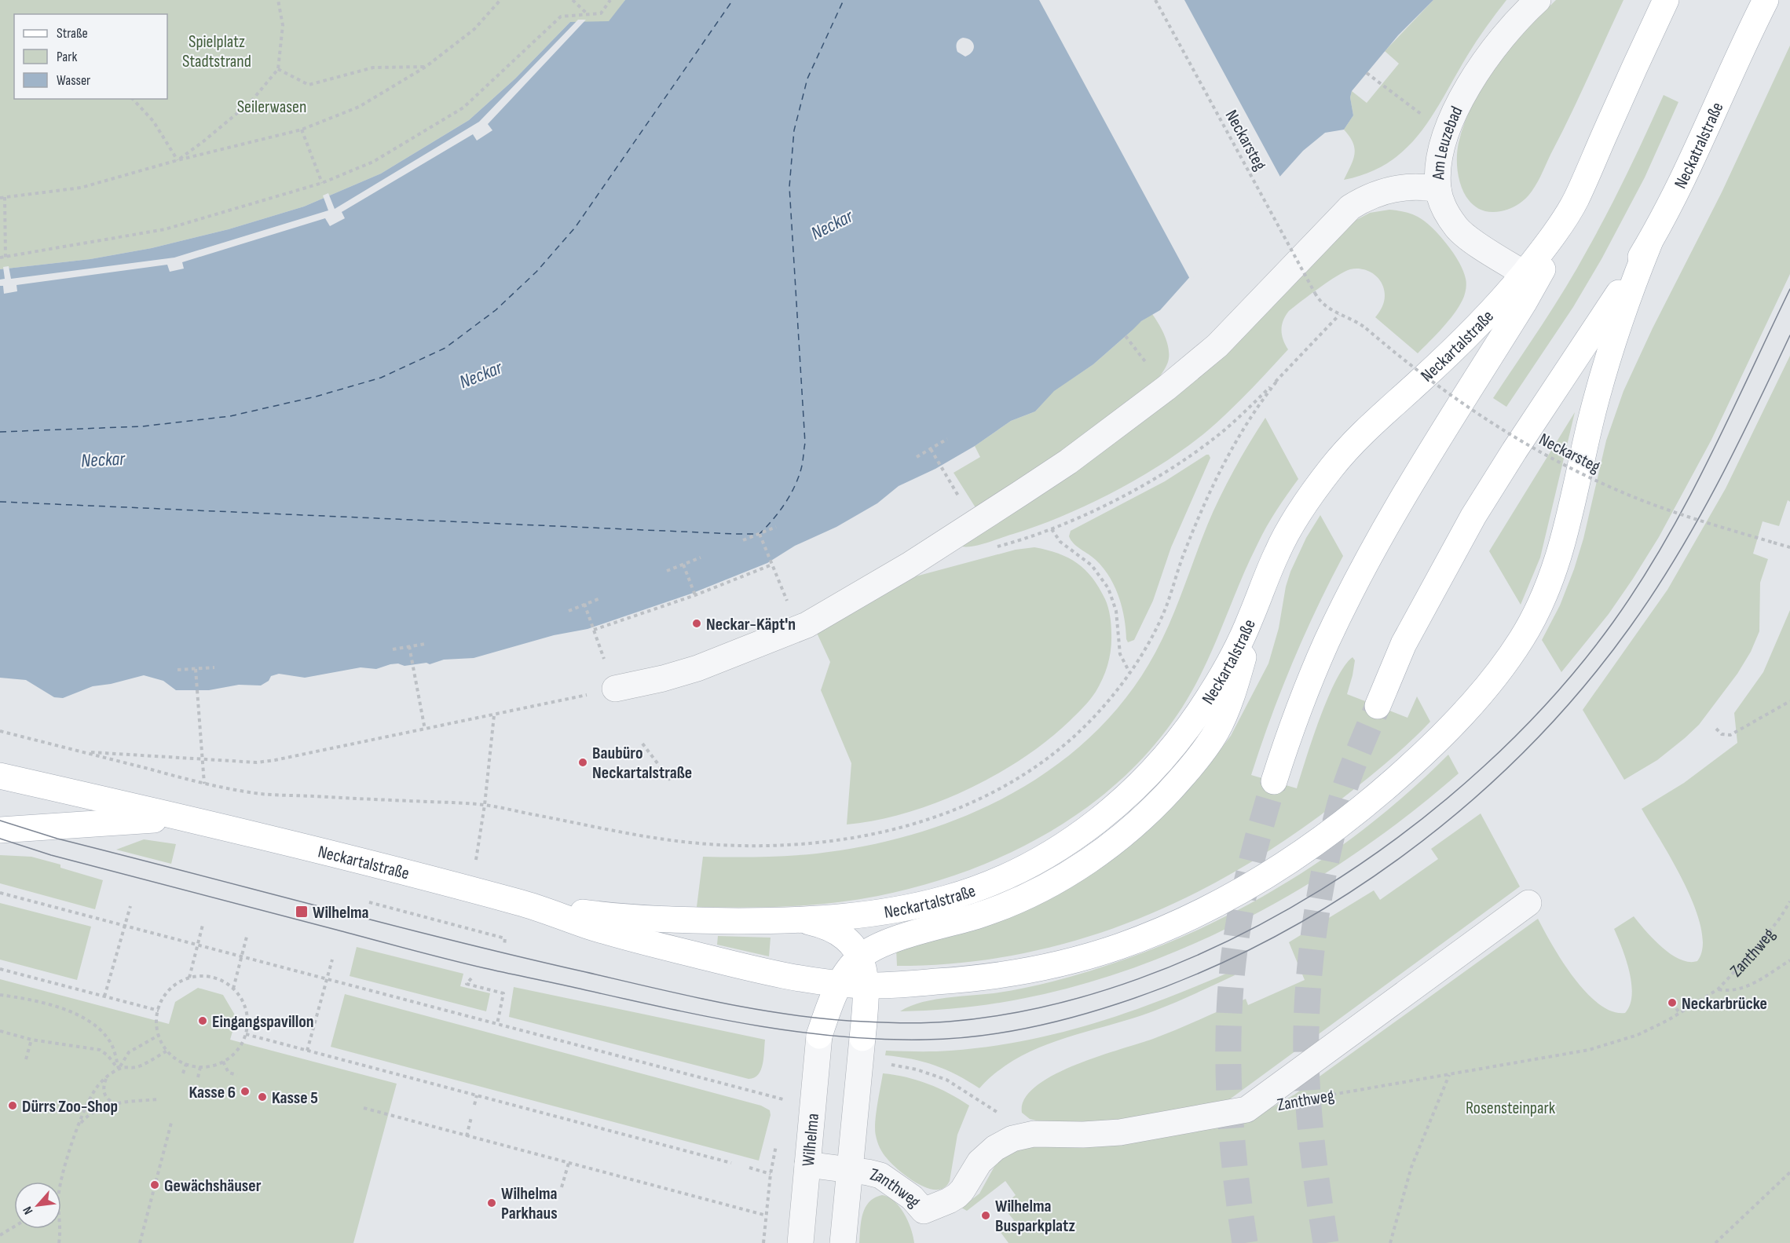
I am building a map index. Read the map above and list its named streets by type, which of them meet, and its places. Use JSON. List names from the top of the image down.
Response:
{
  "streets": {
    "main road": ["Neckatralstraße", "Neckartalstraße"],
    "street": ["Am Leuzebad", "Zanthweg", "Wilhelma"],
    "path": ["Neckarsteg"]
  },
  "crossings": [
    ["Am Leuzebad", "Neckartalstraße"],
    ["Neckatralstraße", "Neckartalstraße"],
    ["Zanthweg", "Wilhelma"]
  ],
  "water": ["Neckar"],
  "parks": ["Spielplatz Stadtstrand", "Seilerwasen", "Rosensteinpark"],
  "places": {
    "other": [
      "Neckar-Käpt'n",
      "Baubüro Neckartalstraße",
      "Neckarbrücke",
      "Eingangspavillon",
      "Kasse 6",
      "Kasse 5",
      "Dürrs Zoo-Shop",
      "Gewächshäuser",
      "Wilhelma Parkhaus",
      "Wilhelma Busparkplatz"
    ],
    "transit": ["Wilhelma"]
  },
  "legend": ["Straße", "Park", "Wasser"],
  "north": "bottom left"
}
